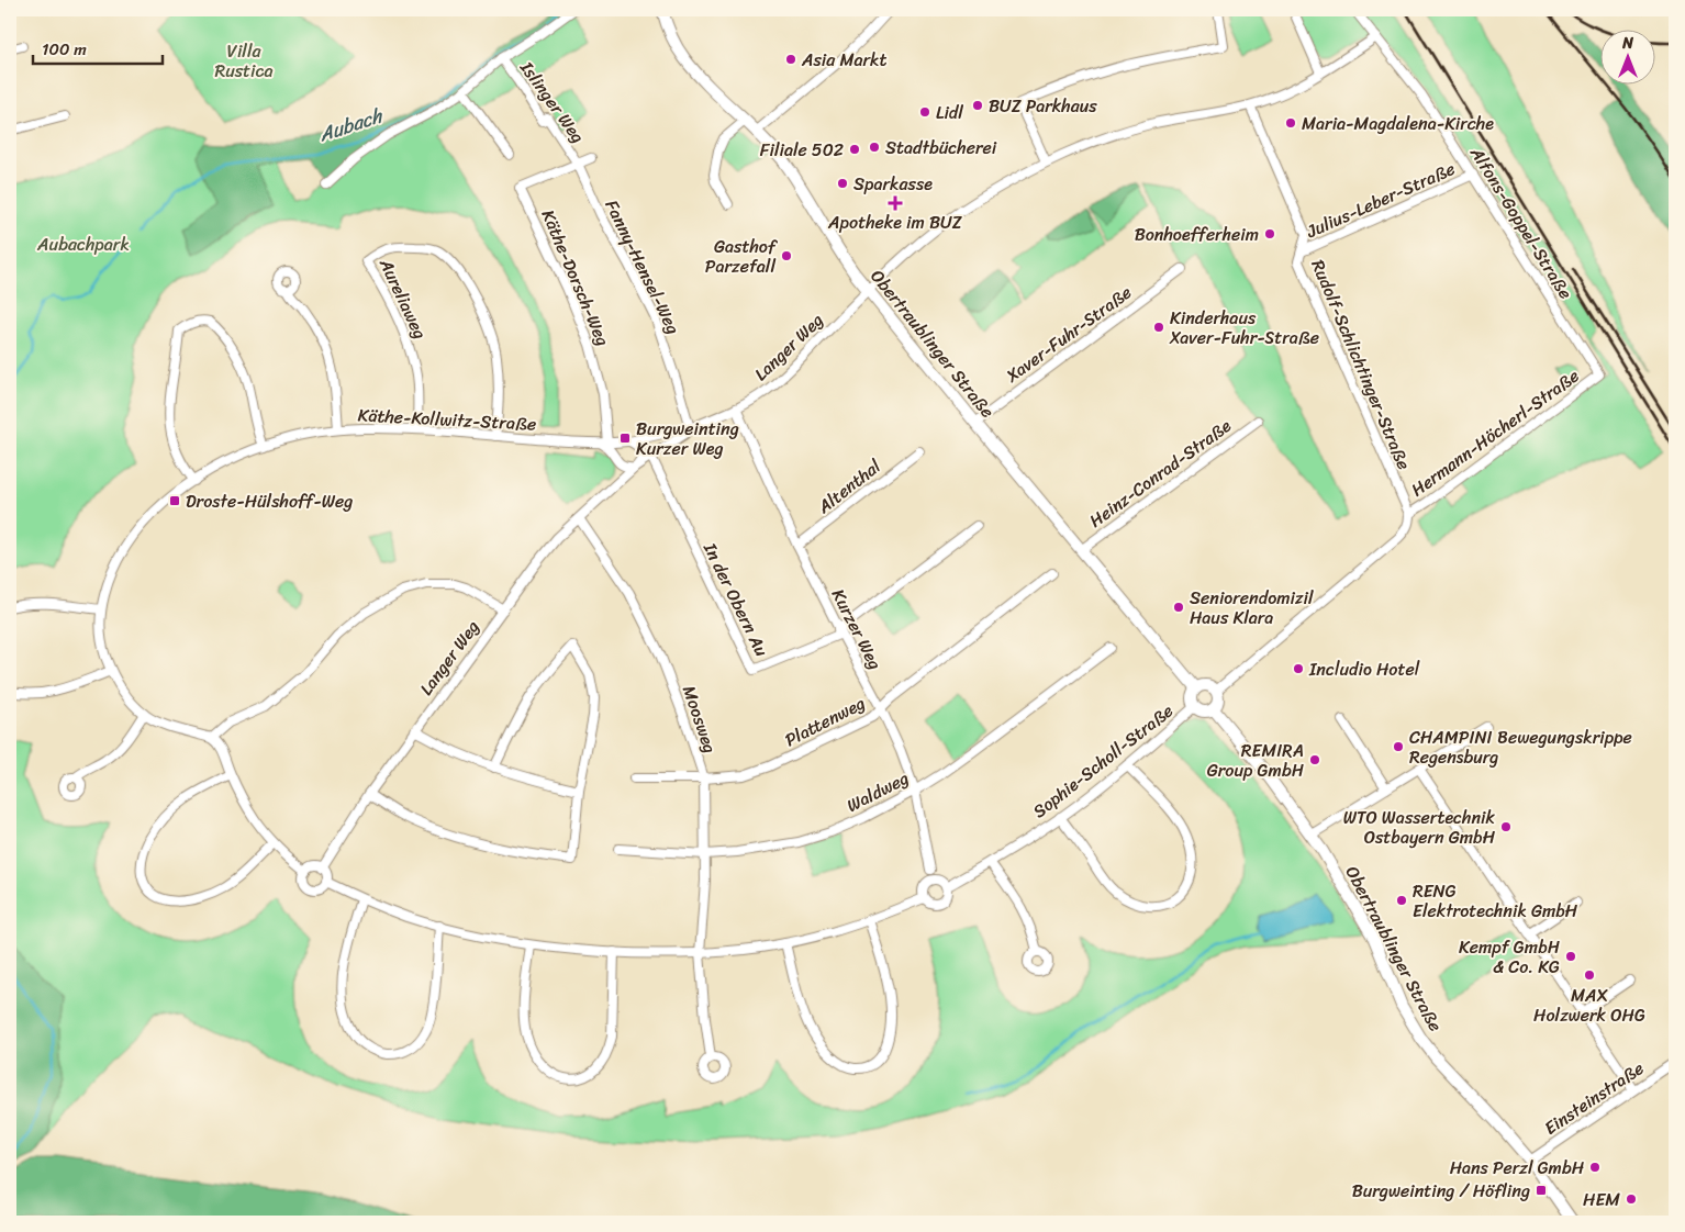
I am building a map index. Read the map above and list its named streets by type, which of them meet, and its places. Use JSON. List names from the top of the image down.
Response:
{
  "streets": {
    "street": [
      "Islinger Weg",
      "Julius-Leber-Straße",
      "Alfons-Goppel-Straße",
      "Fanny-Hensel-Weg",
      "Käthe-Dorsch-Weg",
      "Aureliaweg",
      "Xaver-Fuhr-Straße",
      "Obertraublinger Straße",
      "Langer Weg",
      "Rudolf-Schlichtinger-Straße",
      "Käthe-Kollwitz-Straße",
      "Hermann-Höcherl-Straße",
      "Heinz-Conrad-Straße",
      "Altenthal",
      "In der Obern Au",
      "Kurzer Weg",
      "Moosweg",
      "Plattenweg",
      "Sophie-Scholl-Straße",
      "Waldweg",
      "Einsteinstraße"
    ]
  },
  "crossings": [
    ["Islinger Weg", "Fanny-Hensel-Weg"],
    ["Islinger Weg", "Käthe-Dorsch-Weg"],
    ["Julius-Leber-Straße", "Alfons-Goppel-Straße"],
    ["Julius-Leber-Straße", "Rudolf-Schlichtinger-Straße"],
    ["Alfons-Goppel-Straße", "Langer Weg"],
    ["Alfons-Goppel-Straße", "Hermann-Höcherl-Straße"],
    ["Fanny-Hensel-Weg", "Käthe-Dorsch-Weg"],
    ["Fanny-Hensel-Weg", "Langer Weg"],
    ["Fanny-Hensel-Weg", "Käthe-Kollwitz-Straße"],
    ["Käthe-Dorsch-Weg", "Käthe-Kollwitz-Straße"],
    ["Aureliaweg", "Käthe-Kollwitz-Straße"],
    ["Xaver-Fuhr-Straße", "Obertraublinger Straße"],
    ["Obertraublinger Straße", "Langer Weg"],
    ["Obertraublinger Straße", "Hermann-Höcherl-Straße"],
    ["Obertraublinger Straße", "Heinz-Conrad-Straße"],
    ["Obertraublinger Straße", "Sophie-Scholl-Straße"],
    ["Obertraublinger Straße", "Einsteinstraße"],
    ["Langer Weg", "Rudolf-Schlichtinger-Straße"],
    ["Langer Weg", "Käthe-Kollwitz-Straße"],
    ["Langer Weg", "In der Obern Au"],
    ["Langer Weg", "Kurzer Weg"],
    ["Langer Weg", "Moosweg"],
    ["Langer Weg", "Sophie-Scholl-Straße"],
    ["Rudolf-Schlichtinger-Straße", "Hermann-Höcherl-Straße"],
    ["Hermann-Höcherl-Straße", "Sophie-Scholl-Straße"],
    ["Altenthal", "Kurzer Weg"],
    ["In der Obern Au", "Kurzer Weg"],
    ["Kurzer Weg", "Plattenweg"],
    ["Kurzer Weg", "Waldweg"],
    ["Moosweg", "Plattenweg"],
    ["Moosweg", "Sophie-Scholl-Straße"],
    ["Moosweg", "Waldweg"]
  ],
  "water": ["Aubach"],
  "parks": ["Villa Rustica", "Aubachpark"],
  "places": {
    "other": [
      "Asia Markt",
      "BUZ Parkhaus",
      "Lidl",
      "Maria-Magdalena-Kirche",
      "Stadtbücherei",
      "Filiale 502",
      "Sparkasse",
      "Bonhoefferheim",
      "Gasthof Parzefall",
      "Kinderhaus Xaver-Fuhr-Straße",
      "Seniorendomizil Haus Klara",
      "Includio Hotel",
      "CHAMPINI Bewegungskrippe Regensburg",
      "REMIRA Group GmbH",
      "WTO Wassertechnik Ostbayern GmbH",
      "RENG Elektrotechnik GmbH",
      "Kempf GmbH & Co. KG",
      "MAX Holzwerk OHG",
      "Hans Perzl GmbH",
      "HEM"
    ],
    "health": ["Apotheke im BUZ"],
    "transit": ["Burgweinting Kurzer Weg", "Droste-Hülshoff-Weg", "Burgweinting / Höfling"]
  },
  "scale_bar": "100 m",
  "north": "top"
}
